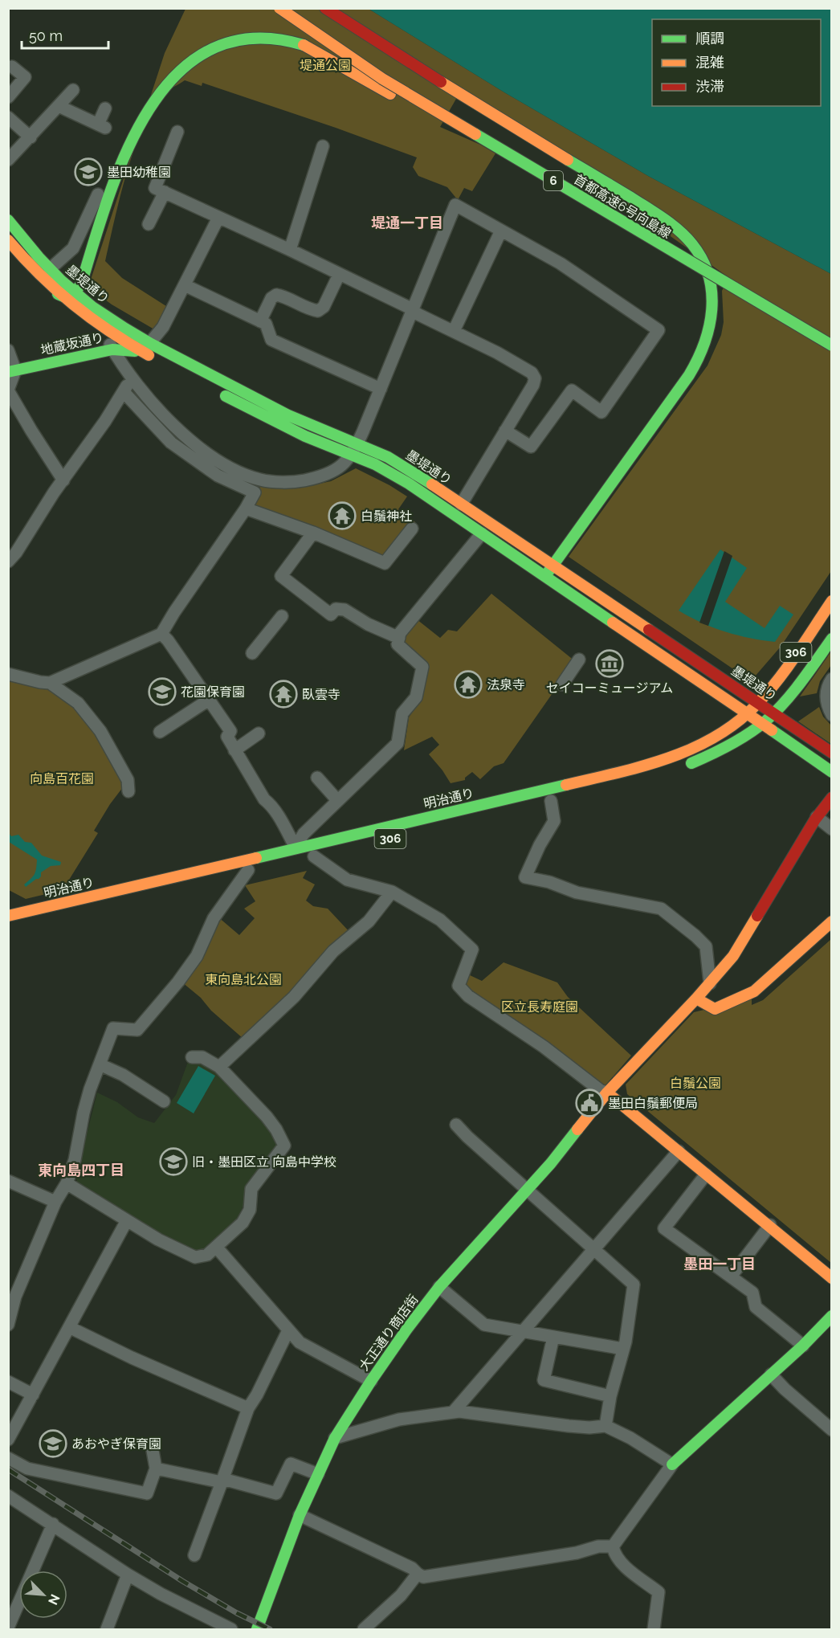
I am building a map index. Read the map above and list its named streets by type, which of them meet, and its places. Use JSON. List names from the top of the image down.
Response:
{
  "streets": {
    "main road": [
      "6",
      "首都高速6号向島線",
      "墨堤通り",
      "地蔵坂通り",
      "306",
      "明治通り",
      "大正通り商店街"
    ]
  },
  "crossings": [
    ["墨堤通り", "地蔵坂通り"],
    ["墨堤通り", "306"],
    ["墨堤通り", "明治通り"]
  ],
  "districts": ["堤通一丁目", "東向島四丁目", "墨田一丁目"],
  "parks": [
    "堤通公園",
    "向島百花園",
    "東向島北公園",
    "区立長寿庭園",
    "白鬚公園"
  ],
  "places": {
    "school or university": [
      "墨田幼稚園",
      "花園保育園",
      "旧・墨田区立 向島中学校",
      "あおやぎ保育園"
    ],
    "temple": ["白鬚神社", "法泉寺", "臥雲寺"],
    "museum": ["セイコーミュージアム"],
    "public building": ["墨田白鬚郵便局"]
  },
  "legend": ["順調", "混雑", "渋滞"],
  "scale_bar": "50 m",
  "north": "bottom right"
}
